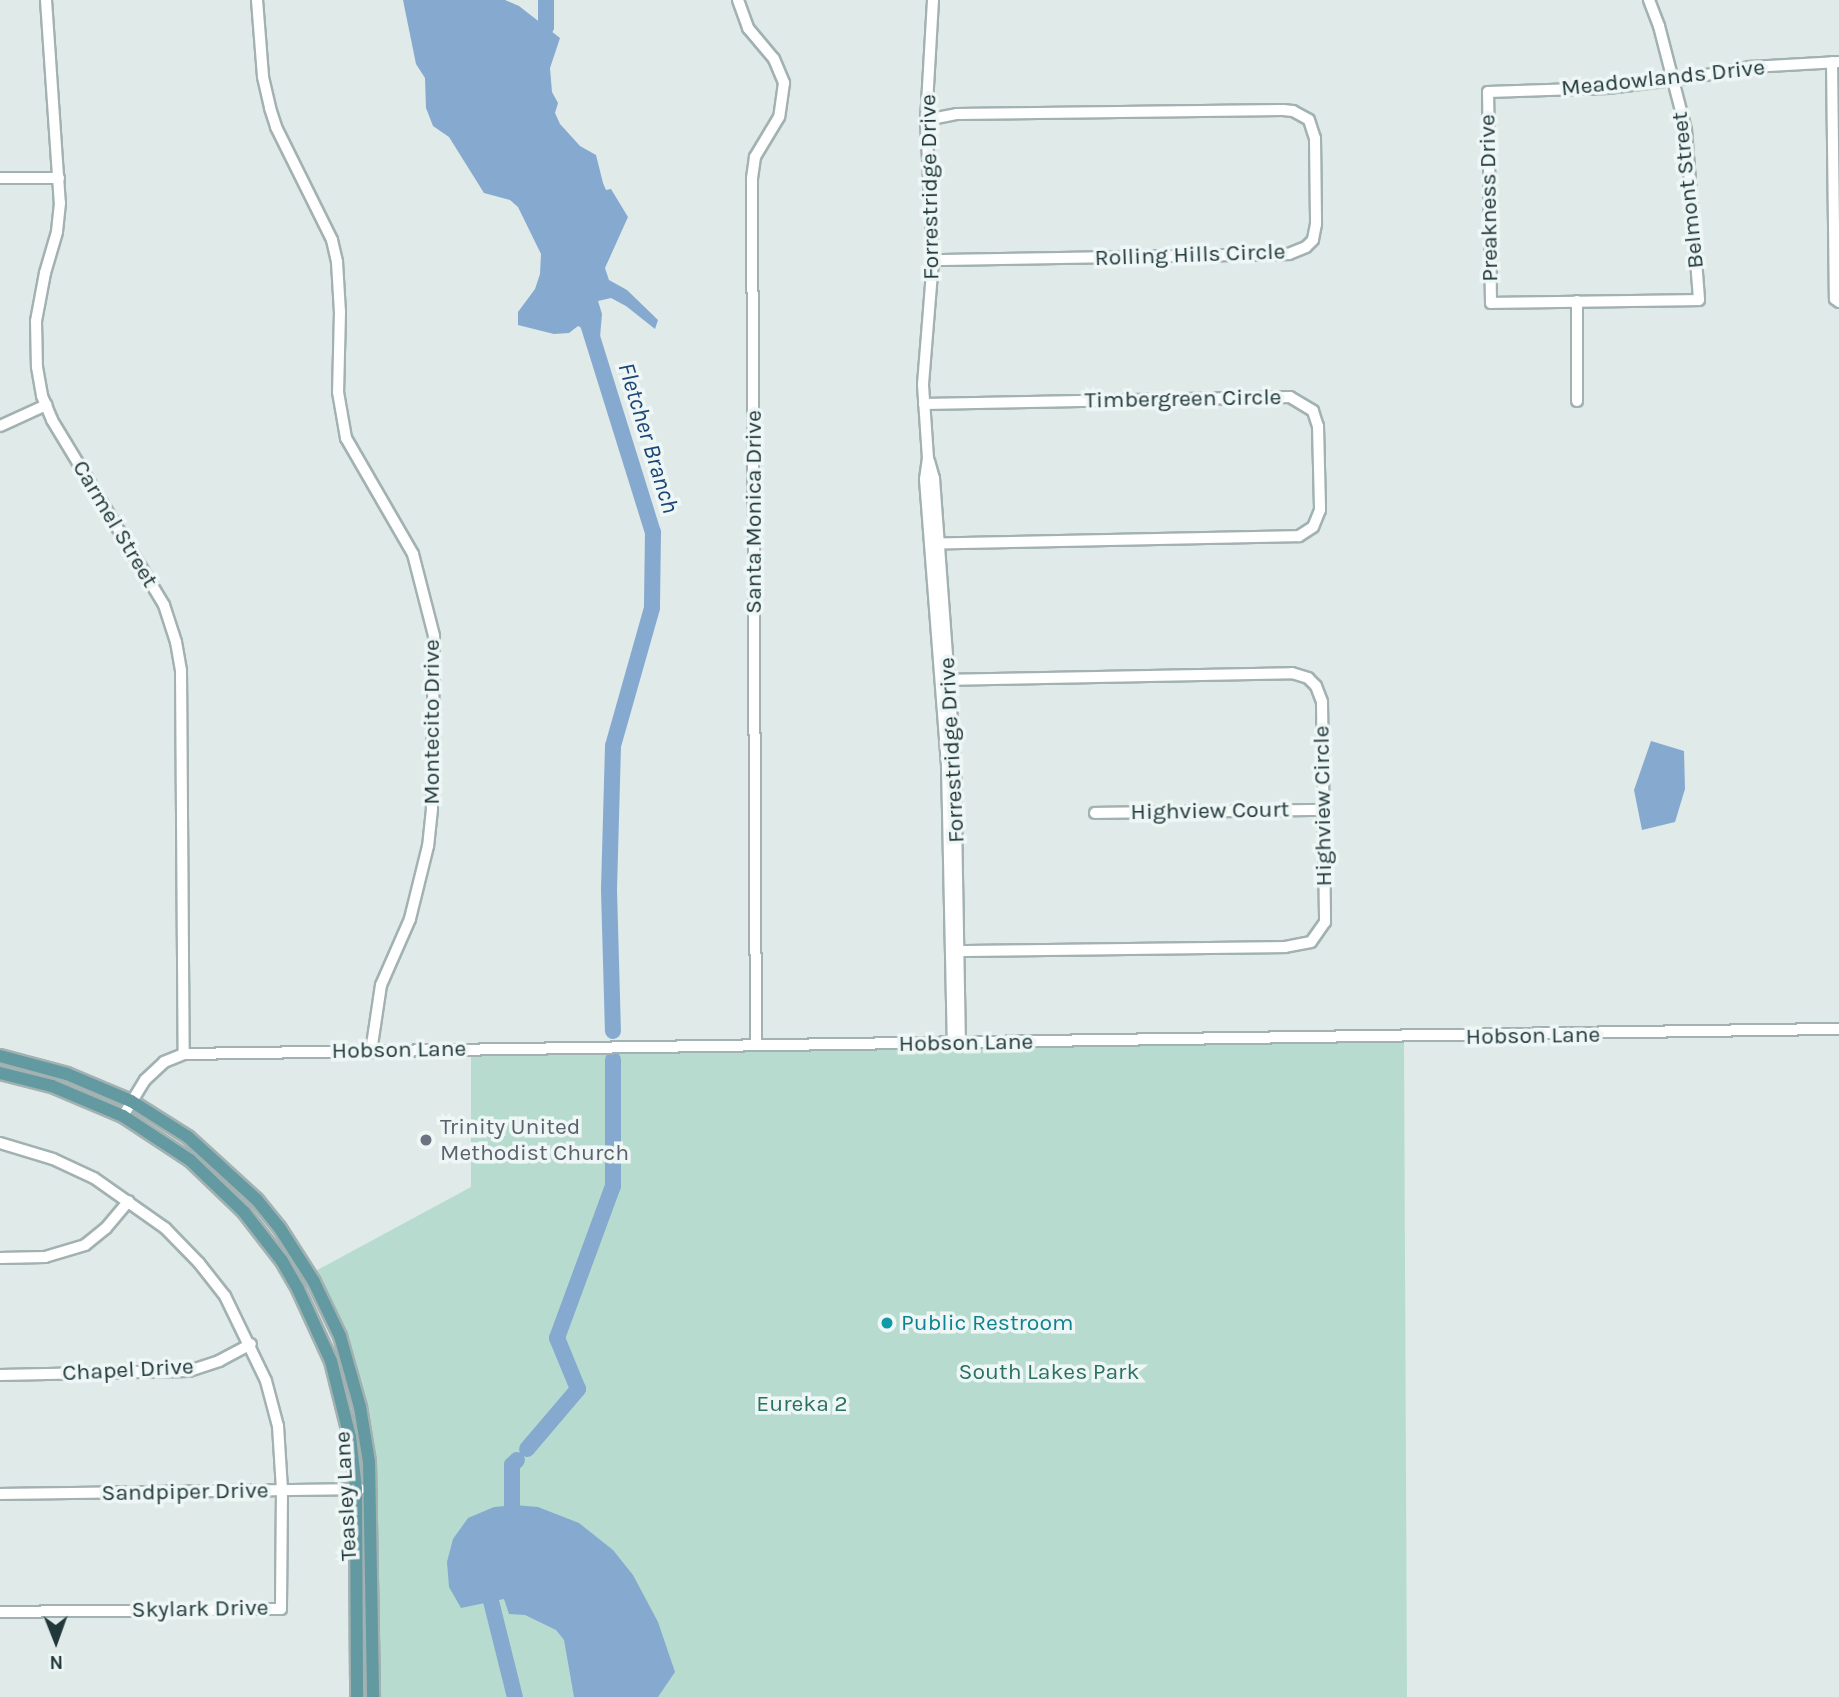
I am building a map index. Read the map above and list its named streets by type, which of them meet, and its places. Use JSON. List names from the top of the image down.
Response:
{
  "streets": {
    "main road": ["Teasley Lane"],
    "street": [
      "Meadowlands Drive",
      "Forrestridge Drive",
      "Belmont Street",
      "Preakness Drive",
      "Rolling Hills Circle",
      "Timbergreen Circle",
      "Santa Monica Drive",
      "Carmel Street",
      "Montecito Drive",
      "Highview Circle",
      "Highview Court",
      "Hobson Lane",
      "Chapel Drive",
      "Sandpiper Drive",
      "Skylark Drive"
    ]
  },
  "crossings": [
    ["Meadowlands Drive", "Belmont Street"],
    ["Meadowlands Drive", "Preakness Drive"],
    ["Forrestridge Drive", "Rolling Hills Circle"],
    ["Forrestridge Drive", "Timbergreen Circle"],
    ["Forrestridge Drive", "Highview Circle"],
    ["Forrestridge Drive", "Hobson Lane"],
    ["Belmont Street", "Preakness Drive"],
    ["Santa Monica Drive", "Hobson Lane"],
    ["Carmel Street", "Hobson Lane"],
    ["Montecito Drive", "Hobson Lane"],
    ["Highview Circle", "Highview Court"],
    ["Hobson Lane", "Teasley Lane"],
    ["Sandpiper Drive", "Teasley Lane"],
    ["Sandpiper Drive", "Skylark Drive"]
  ],
  "water": ["Fletcher Branch"],
  "parks": ["South Lakes Park", "Eureka 2"],
  "places": ["Trinity United Methodist Church", "Public Restroom"],
  "north": "bottom"
}
